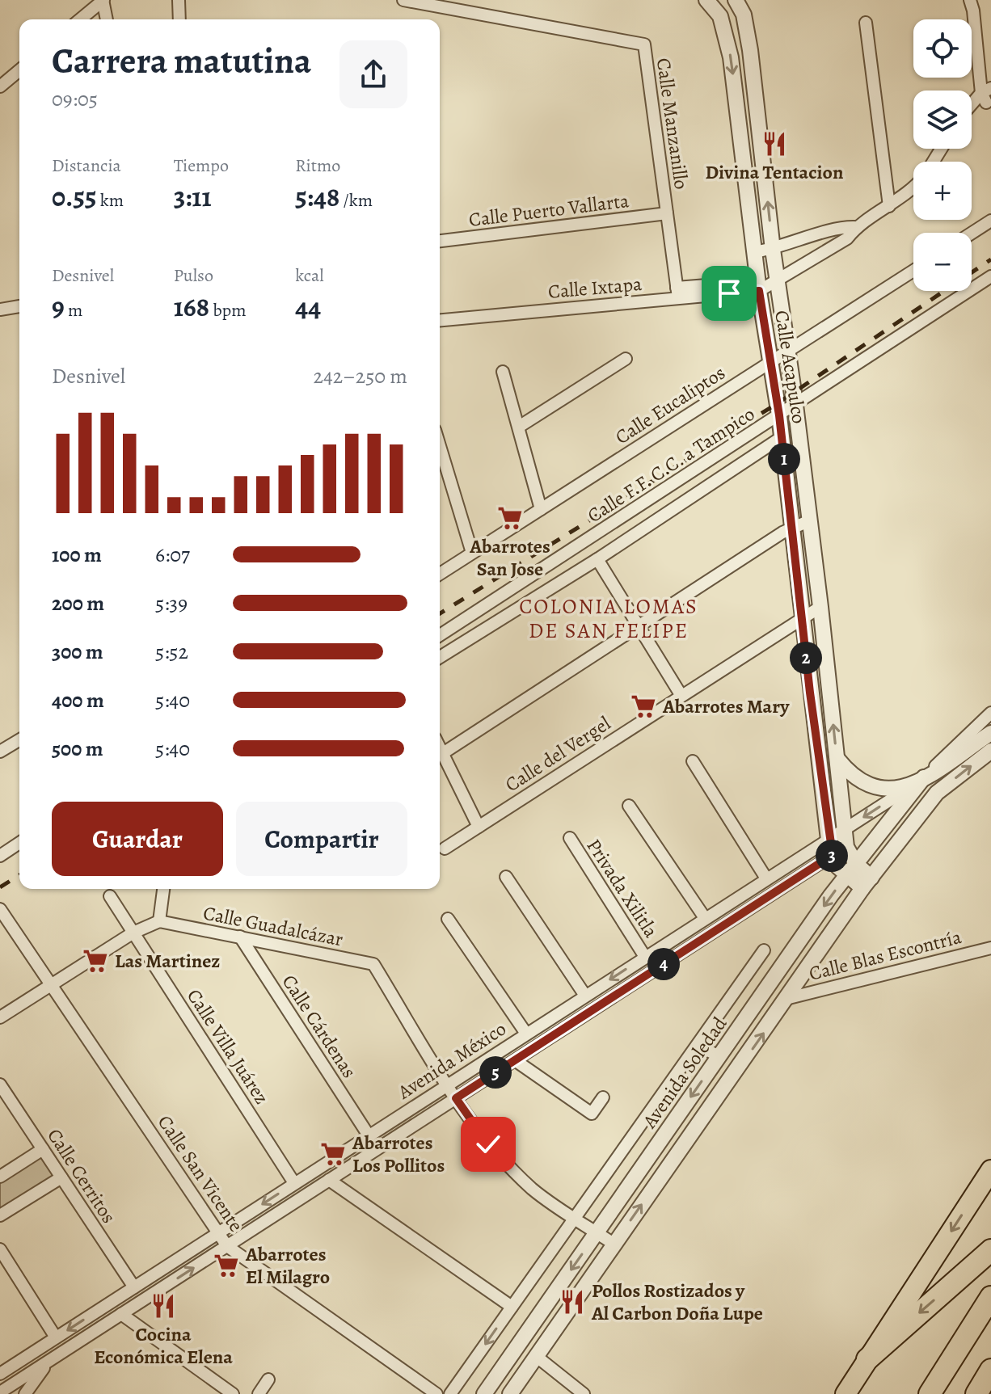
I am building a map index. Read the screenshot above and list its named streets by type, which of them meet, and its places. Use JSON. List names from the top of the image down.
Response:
{
  "streets": {
    "street": [
      "Calle Manzanillo",
      "Calle Puerto Vallarta",
      "Calle Ixtapa",
      "Calle Acapulco",
      "Calle Eucaliptos",
      "Calle F.F. C.C. a Tampico",
      "Calle del Vergel",
      "Privada Xilitla",
      "Calle Guadalcázar",
      "Calle Blas Escontría",
      "Calle Cárdenas",
      "Calle Villa Juárez",
      "Avenida México",
      "Avenida Soledad",
      "Calle San Vicente",
      "Calle Cerritos"
    ]
  },
  "crossings": [
    ["Calle Manzanillo", "Calle Puerto Vallarta"],
    ["Calle Manzanillo", "Calle Ixtapa"],
    ["Calle Ixtapa", "Calle Acapulco"],
    ["Calle Acapulco", "Calle Eucaliptos"],
    ["Calle Acapulco", "Calle F.F. C.C. a Tampico"],
    ["Calle Acapulco", "Calle del Vergel"],
    ["Calle Acapulco", "Avenida México"],
    ["Calle Acapulco", "Avenida Soledad"],
    ["Privada Xilitla", "Avenida México"],
    ["Calle Guadalcázar", "Calle Cárdenas"],
    ["Calle Guadalcázar", "Avenida México"],
    ["Calle Cárdenas", "Avenida México"],
    ["Calle Villa Juárez", "Avenida México"],
    ["Avenida México", "Avenida Soledad"],
    ["Avenida México", "Calle San Vicente"],
    ["Avenida México", "Calle Cerritos"]
  ],
  "districts": ["COLONIA LOMAS DE SAN FELIPE"],
  "places": {
    "restaurant": ["Divina Tentacion", "Pollos Rostizados y Al Carbon Doña Lupe", "Cocina Económica Elena"],
    "supermarket": [
      "Abarrotes San Jose",
      "Abarrotes Mary",
      "Las Martinez",
      "Abarrotes Los Pollitos",
      "Abarrotes El Milagro"
    ]
  },
  "page": {
    "map_buttons": ["+", "−"],
    "heading": ["Carrera matutina", "09:05"],
    "stats": [
      ["Distancia", "0.55 km"],
      ["Tiempo", "3:11"],
      ["Ritmo", "5:48 /km"],
      ["Desnivel", "9 m"],
      ["Pulso", "168 bpm"],
      ["kcal", "44"]
    ],
    "chart": ["Desnivel", "242–250 m"],
    "pins": [
      "1",
      "2",
      "3",
      "4",
      "5"
    ],
    "list": [
      {
        "name": "100 m",
        "note": "6:07"
      },
      {
        "name": "200 m",
        "note": "5:39"
      },
      {
        "name": "300 m",
        "note": "5:52"
      },
      {
        "name": "400 m",
        "note": "5:40"
      },
      {
        "name": "500 m",
        "note": "5:40"
      }
    ],
    "buttons": ["Guardar", "Compartir"]
  }
}
